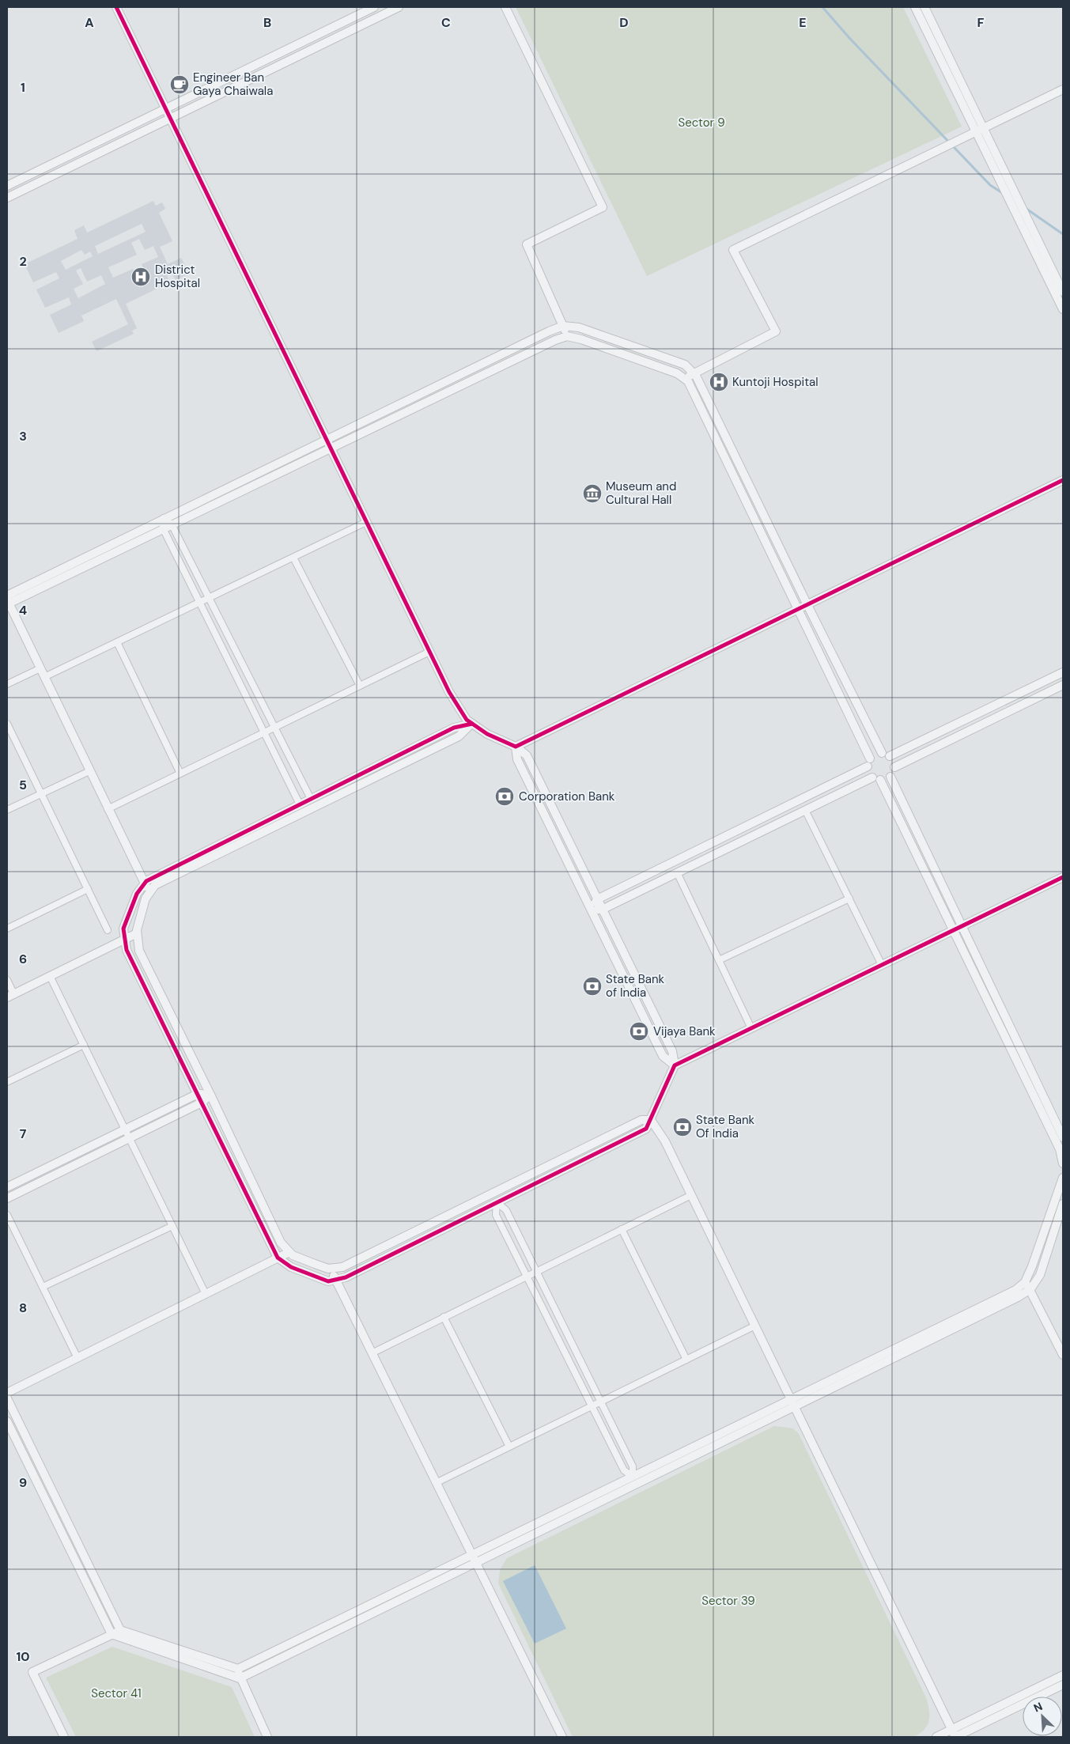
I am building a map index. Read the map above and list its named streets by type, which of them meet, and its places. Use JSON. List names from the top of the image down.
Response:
{
  "parks": ["Sector 9", "Sector 39", "Sector 41"],
  "places": {
    "cafe": ["Engineer Ban Gaya Chaiwala"],
    "hospital": ["District Hospital", "Kuntoji Hospital"],
    "museum": ["Museum and Cultural Hall"],
    "bank": [
      "Corporation Bank",
      "State Bank of India",
      "Vijaya Bank",
      "State Bank Of India"
    ]
  },
  "north": "top left",
  "grid": {
    "columns": [
      "A",
      "B",
      "C",
      "D",
      "E",
      "F"
    ],
    "rows": [
      "1",
      "2",
      "3",
      "4",
      "5",
      "6",
      "7",
      "8",
      "9",
      "10"
    ]
  }
}
